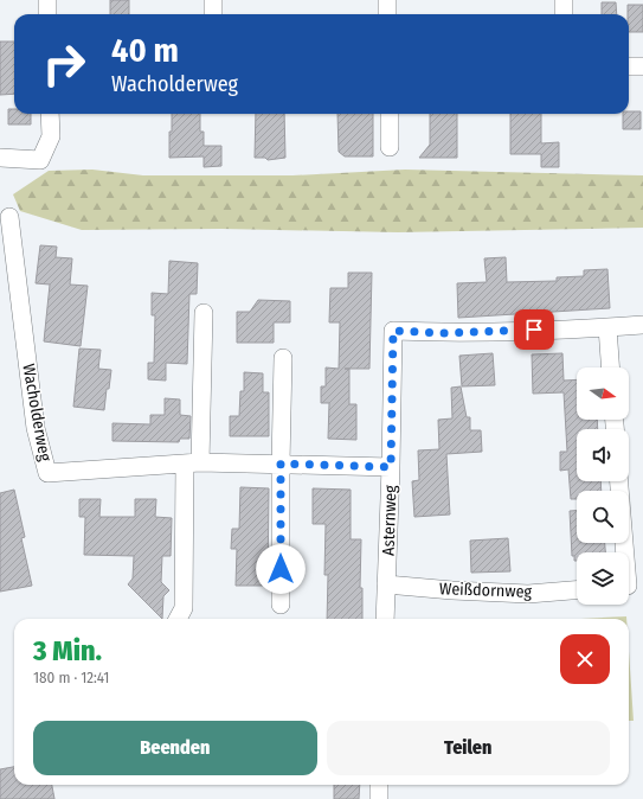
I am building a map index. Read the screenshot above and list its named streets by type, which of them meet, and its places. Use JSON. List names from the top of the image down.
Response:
{
  "streets": {
    "street": ["Wacholderweg", "Asternweg", "Weißdornweg"]
  },
  "crossings": [
    ["Wacholderweg", "Asternweg"],
    ["Asternweg", "Weißdornweg"]
  ],
  "north": "right",
  "page": {
    "turn": ["40 m", "Wacholderweg"],
    "heading": ["3 Min.", "180 m · 12:41"],
    "buttons": ["Beenden", "Teilen"]
  }
}
